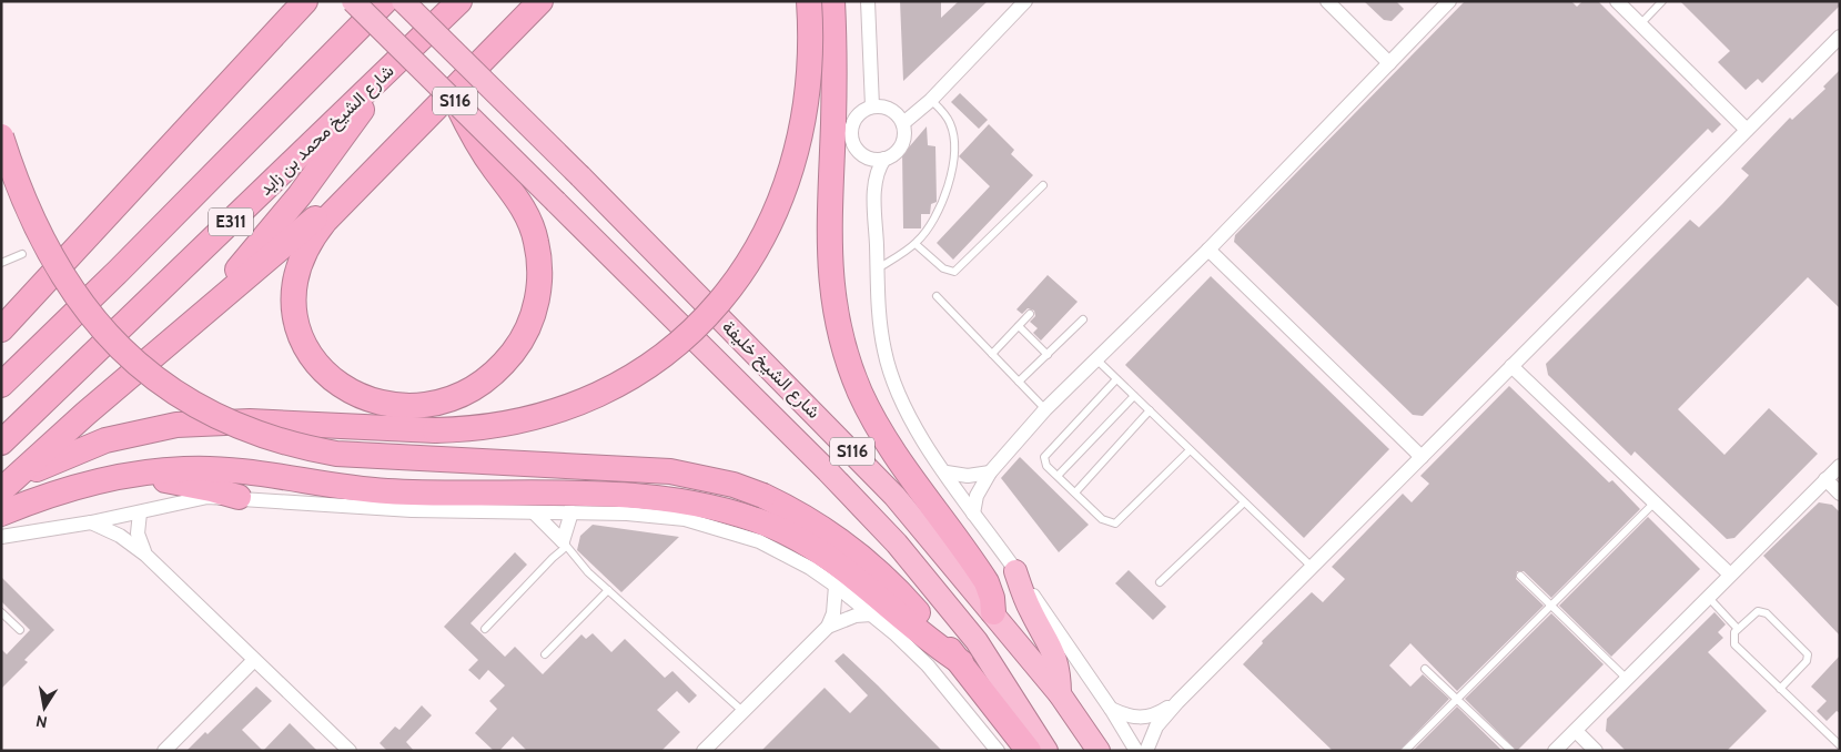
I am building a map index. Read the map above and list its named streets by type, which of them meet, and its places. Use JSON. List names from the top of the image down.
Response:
{
  "streets": {
    "highway": [
      "S116",
      "شارع الشيخ محمد بن زايد",
      "E311",
      "شارع الشيخ خليفة"
    ]
  },
  "crossings": [
    ["S116", "شارع الشيخ خليفة"]
  ],
  "north": "bottom"
}
